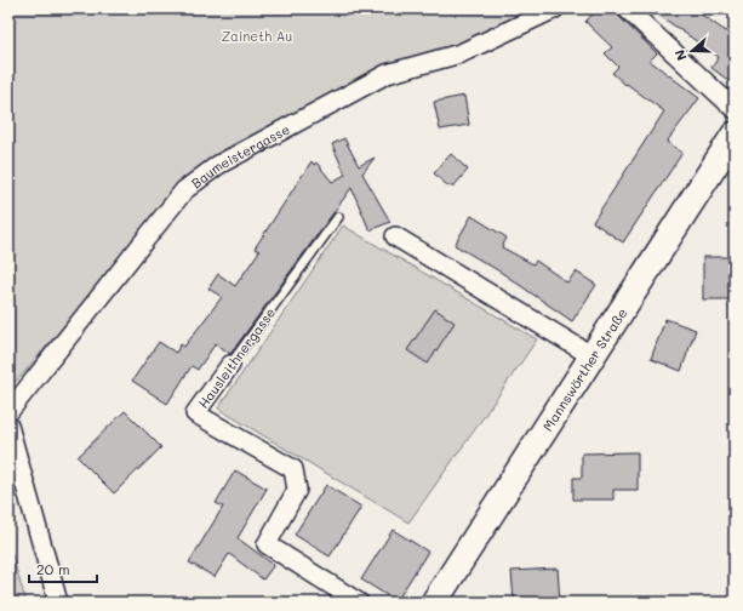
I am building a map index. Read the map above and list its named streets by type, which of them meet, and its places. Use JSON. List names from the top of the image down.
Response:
{
  "streets": {
    "main road": ["Mannswörther Straße"],
    "street": ["Baumeistergasse", "Hausleithnergasse"]
  },
  "parks": ["Zaineth Au"],
  "scale_bar": "20 m",
  "north": "left"
}
